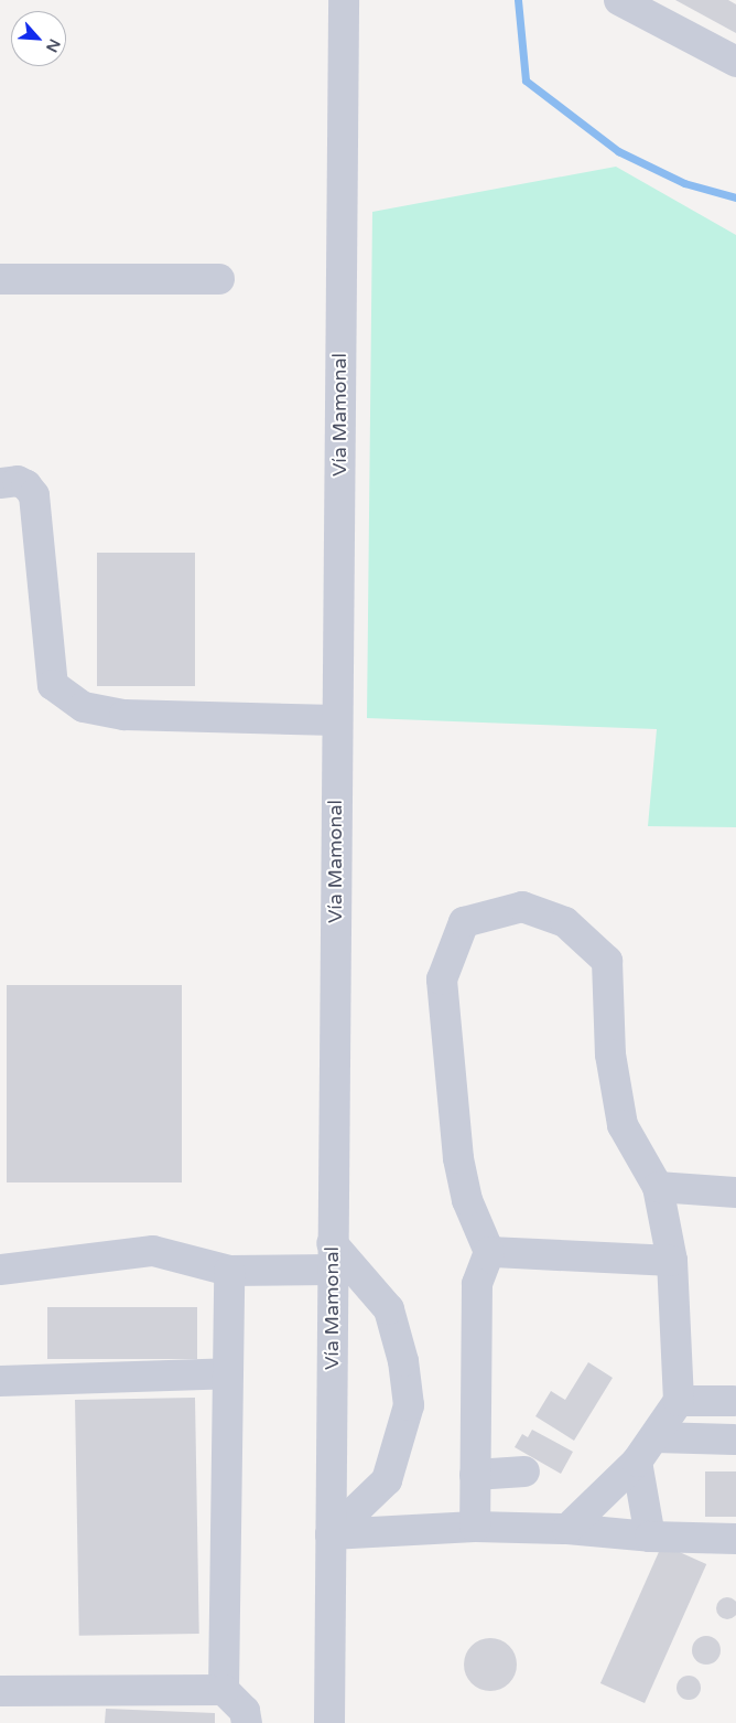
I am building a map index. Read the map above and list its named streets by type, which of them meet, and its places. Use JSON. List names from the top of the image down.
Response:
{
  "streets": {
    "street": ["Vía Mamonal"]
  },
  "north": "bottom right"
}
